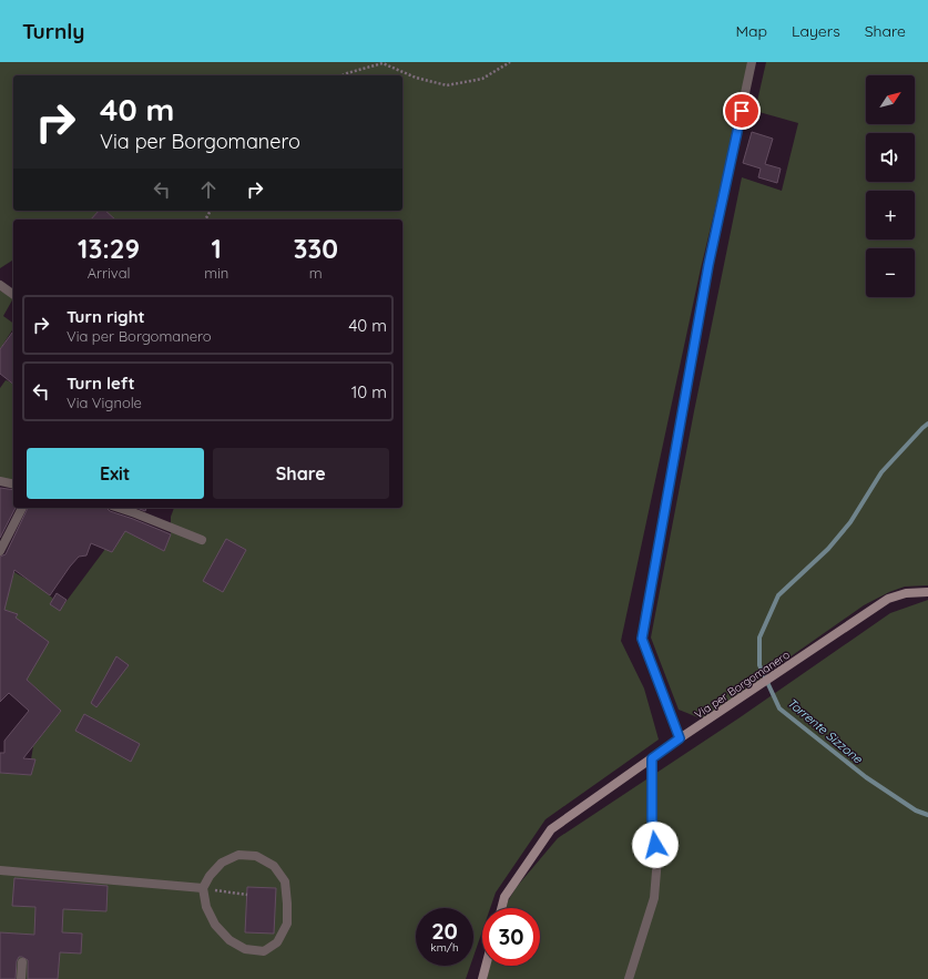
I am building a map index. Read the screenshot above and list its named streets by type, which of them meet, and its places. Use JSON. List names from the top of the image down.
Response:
{
  "streets": {
    "main road": ["Via per Borgomanero"]
  },
  "water": ["Torrente Sizzone"],
  "north": "top right",
  "page": {
    "header": "Turnly",
    "nav": ["Map", "Layers", "Share"],
    "map_buttons": ["+", "−"],
    "turn": ["40 m", "Via per Borgomanero"],
    "eta": [
      "13:29",
      "Arrival",
      "1",
      "min",
      "330",
      "m"
    ],
    "list": [
      {
        "name": "Turn right",
        "note": "Via per Borgomanero",
        "value": "40 m"
      },
      {
        "name": "Turn left",
        "note": "Via Vignole",
        "value": "10 m"
      }
    ],
    "buttons": ["Exit", "Share"],
    "speed": "20 km/h",
    "limit": "30"
  }
}
